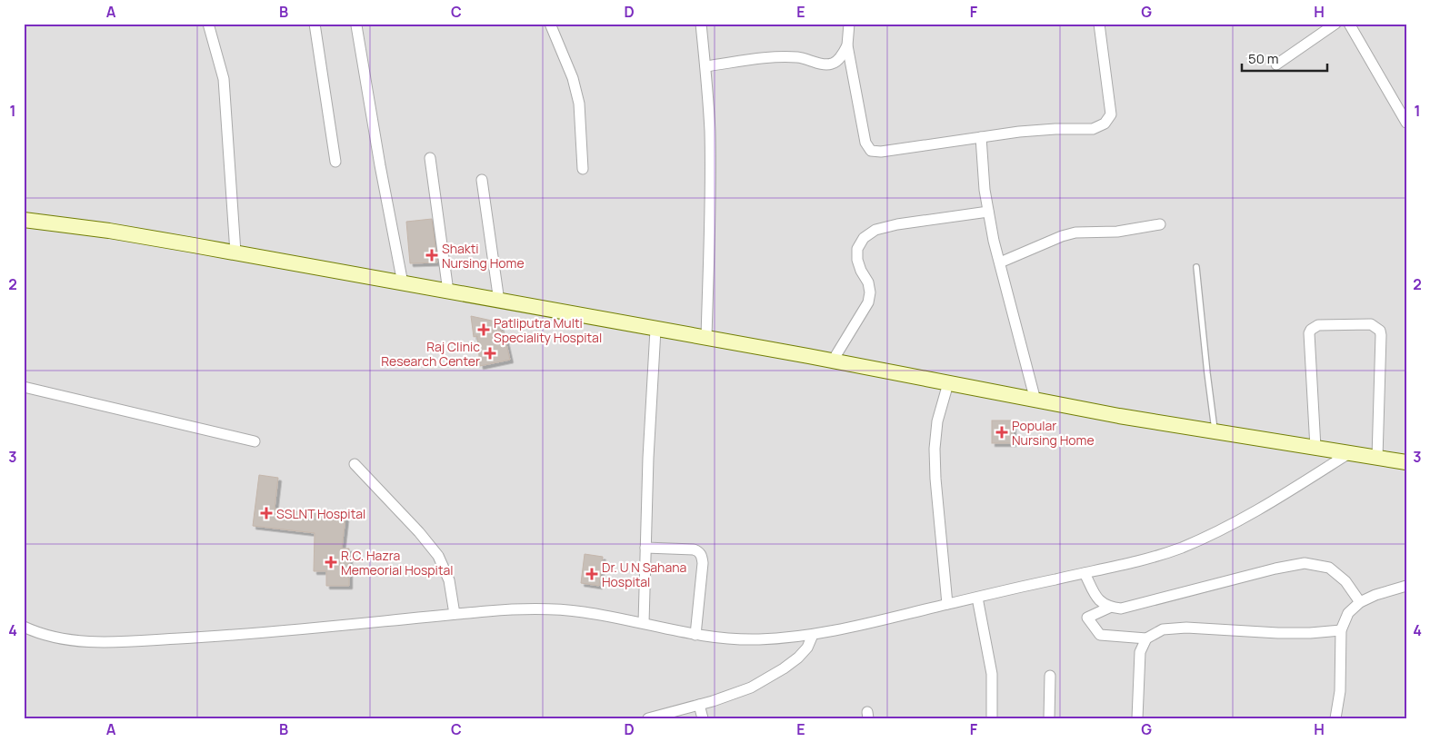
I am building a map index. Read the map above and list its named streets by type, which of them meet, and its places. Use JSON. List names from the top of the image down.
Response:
{
  "places": {
    "health": [
      "Shakti Nursing Home",
      "Patliputra Multi Speciality Hospital",
      "Raj Clinic Research Center",
      "Popular Nursing Home",
      "SSLNT Hospital",
      "R.C. Hazra Memeorial Hospital",
      "Dr. U N Sahana Hospital"
    ]
  },
  "scale_bar": "50 m",
  "grid": {
    "columns": [
      "A",
      "B",
      "C",
      "D",
      "E",
      "F",
      "G",
      "H"
    ],
    "rows": [
      "1",
      "2",
      "3",
      "4"
    ]
  }
}
